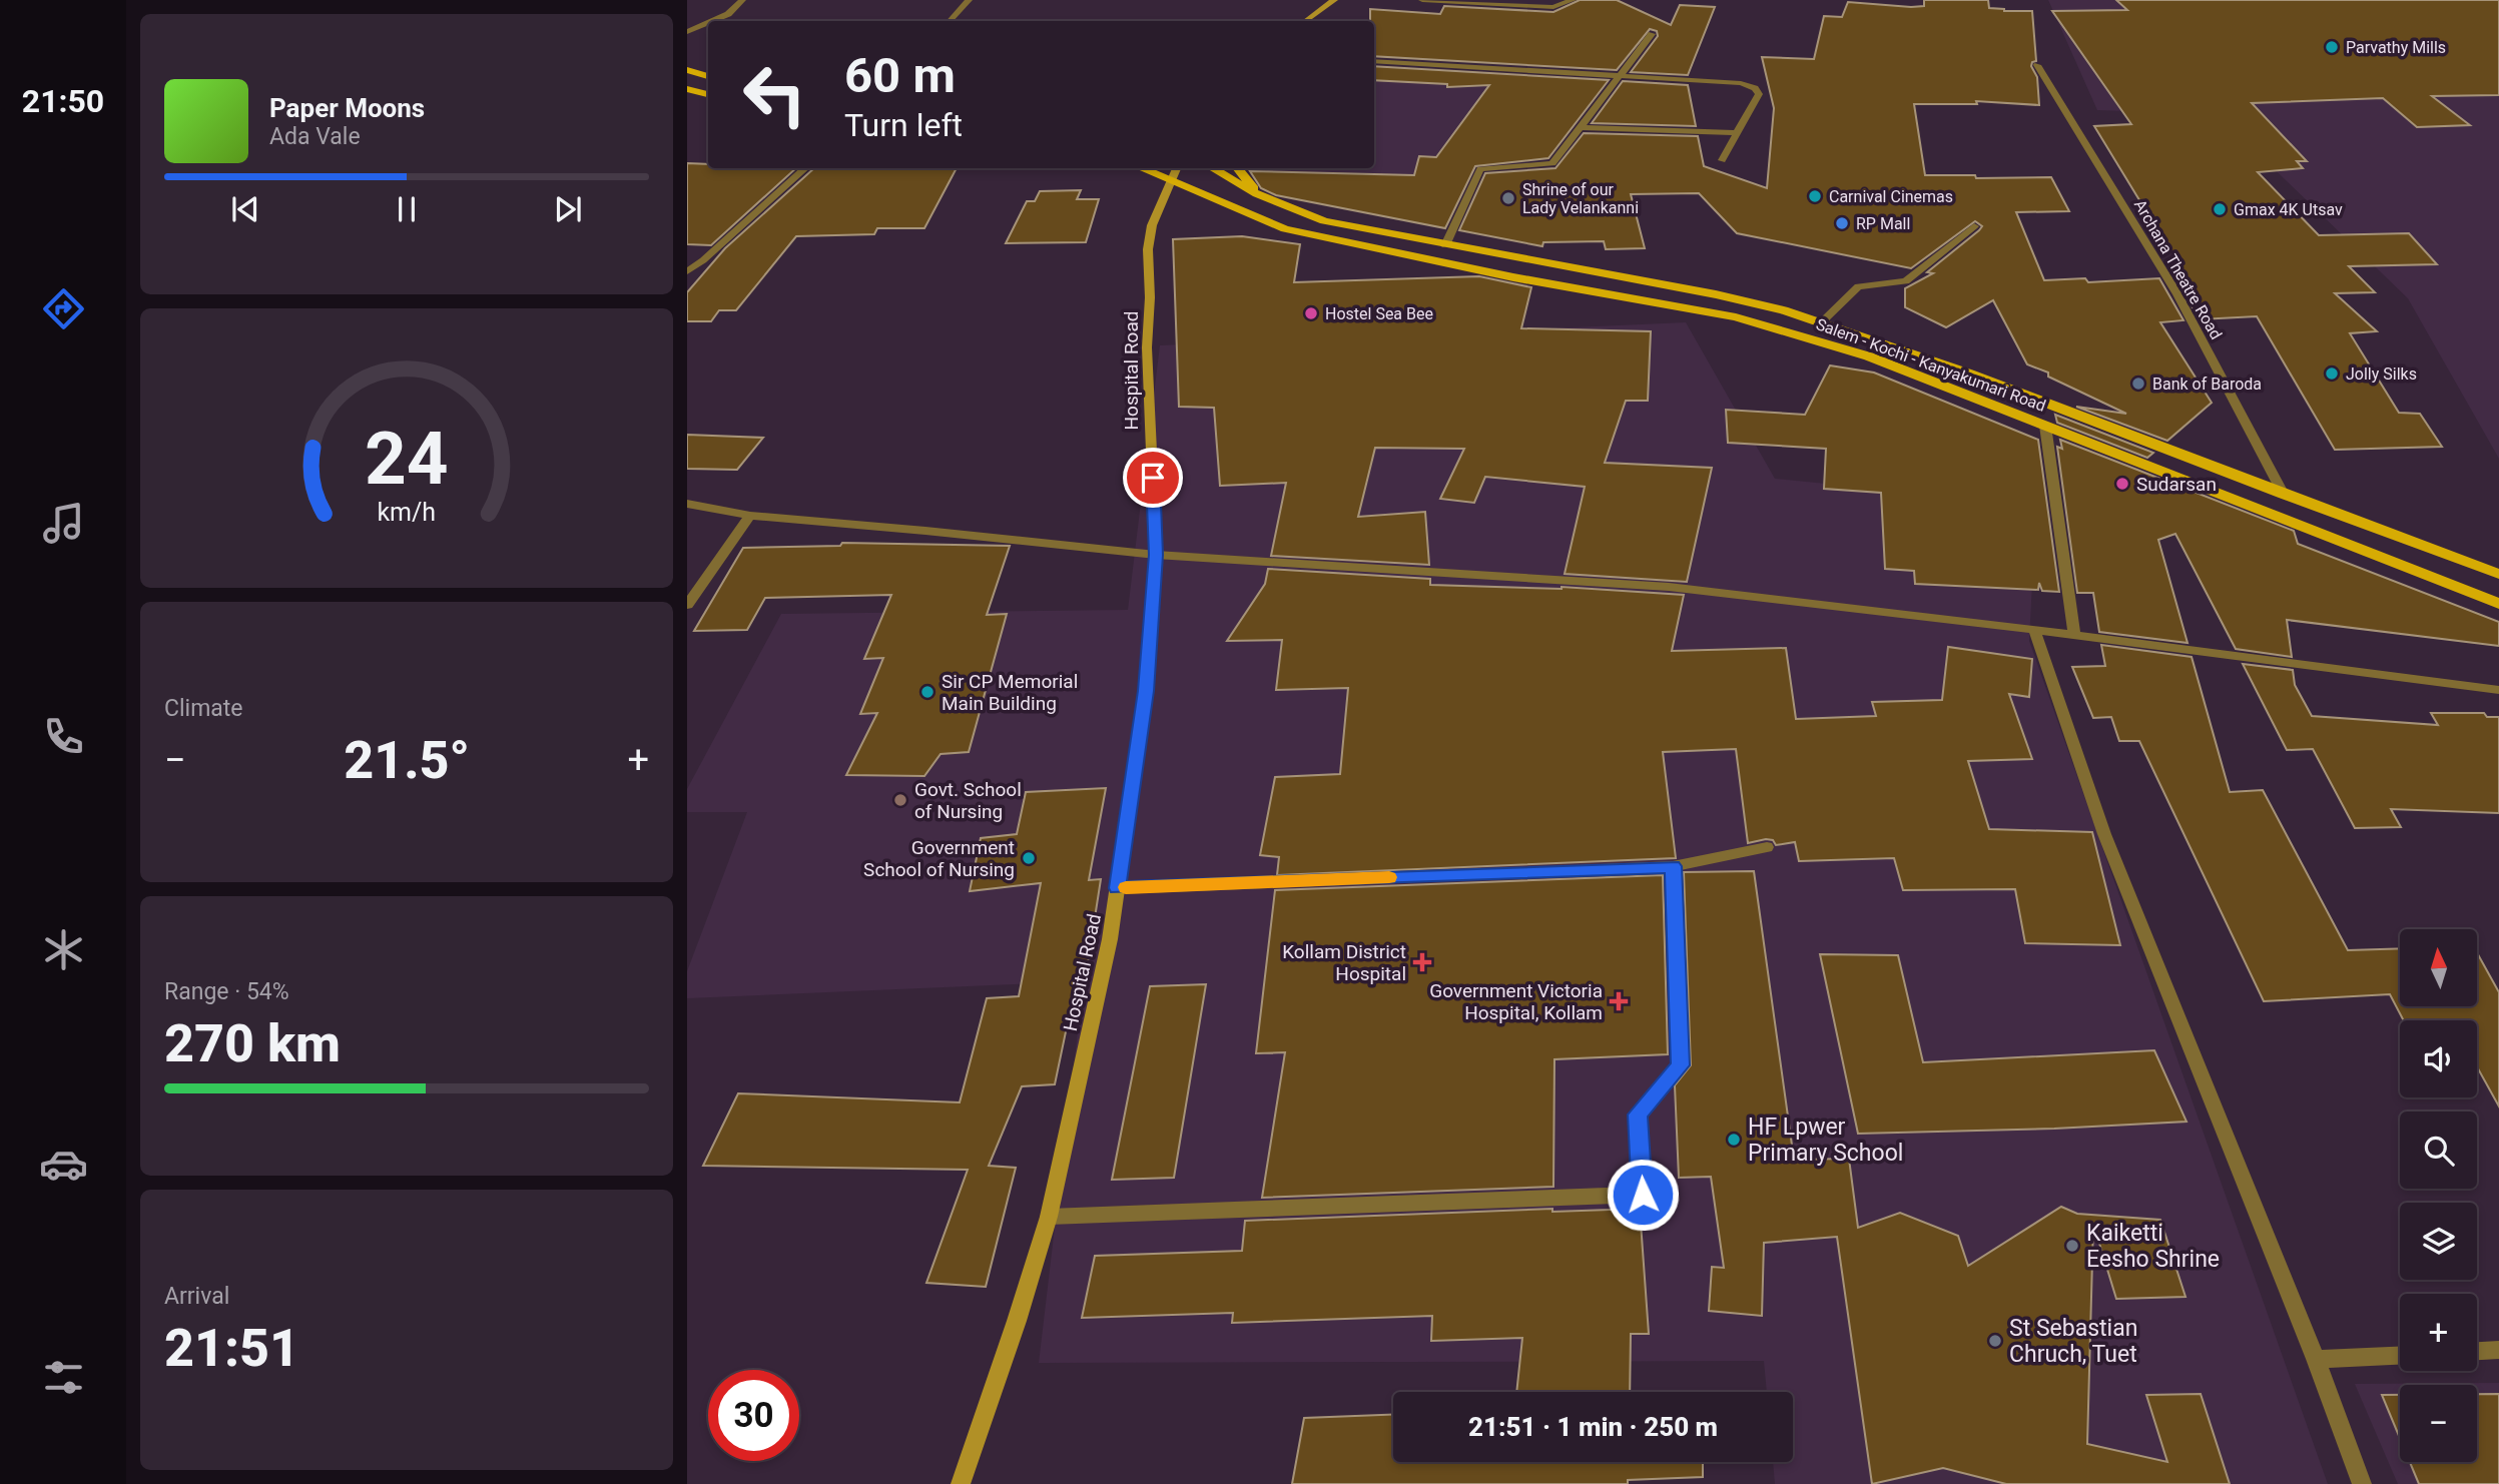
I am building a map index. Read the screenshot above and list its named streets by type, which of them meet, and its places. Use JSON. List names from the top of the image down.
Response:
{
  "streets": {
    "main road": ["Salem - Kochi - Kanyakumari Road", "Hospital Road"],
    "street": ["Archana Theatre Road"]
  },
  "crossings": [
    ["Archana Theatre Road", "Salem - Kochi - Kanyakumari Road"],
    ["Salem - Kochi - Kanyakumari Road", "Hospital Road"]
  ],
  "places": {
    "other": [
      "Parvathy Mills",
      "Carnival Cinemas",
      "Shrine of our Lady Velankanni",
      "Gmax 4K Utsav",
      "RP Mall",
      "Hostel Sea Bee",
      "Jolly Silks",
      "Bank of Baroda",
      "Sudarsan",
      "Sir CP Memorial Main Building",
      "Govt. School of Nursing",
      "Government School of Nursing",
      "HF Lpwer Primary School",
      "Kaiketti Eesho Shrine",
      "St Sebastian Chruch, Tuet"
    ],
    "health": ["Kollam District Hospital", "Government Victoria Hospital, Kollam"]
  },
  "north": "top",
  "page": {
    "tabs": "21:50",
    "turn": ["60 m", "Turn left"],
    "song": ["Paper Moons", "Ada Vale"],
    "tile": [
      "Climate",
      ["Range · 54%", "270 km"],
      ["Arrival", "21:51"]
    ],
    "heat": ["−", "21.5°", "+"],
    "map_buttons": ["+", "−"],
    "limit": "30",
    "trip": "21:51 · 1 min · 250 m",
    "gauge": ["24", "km/h"]
  }
}
